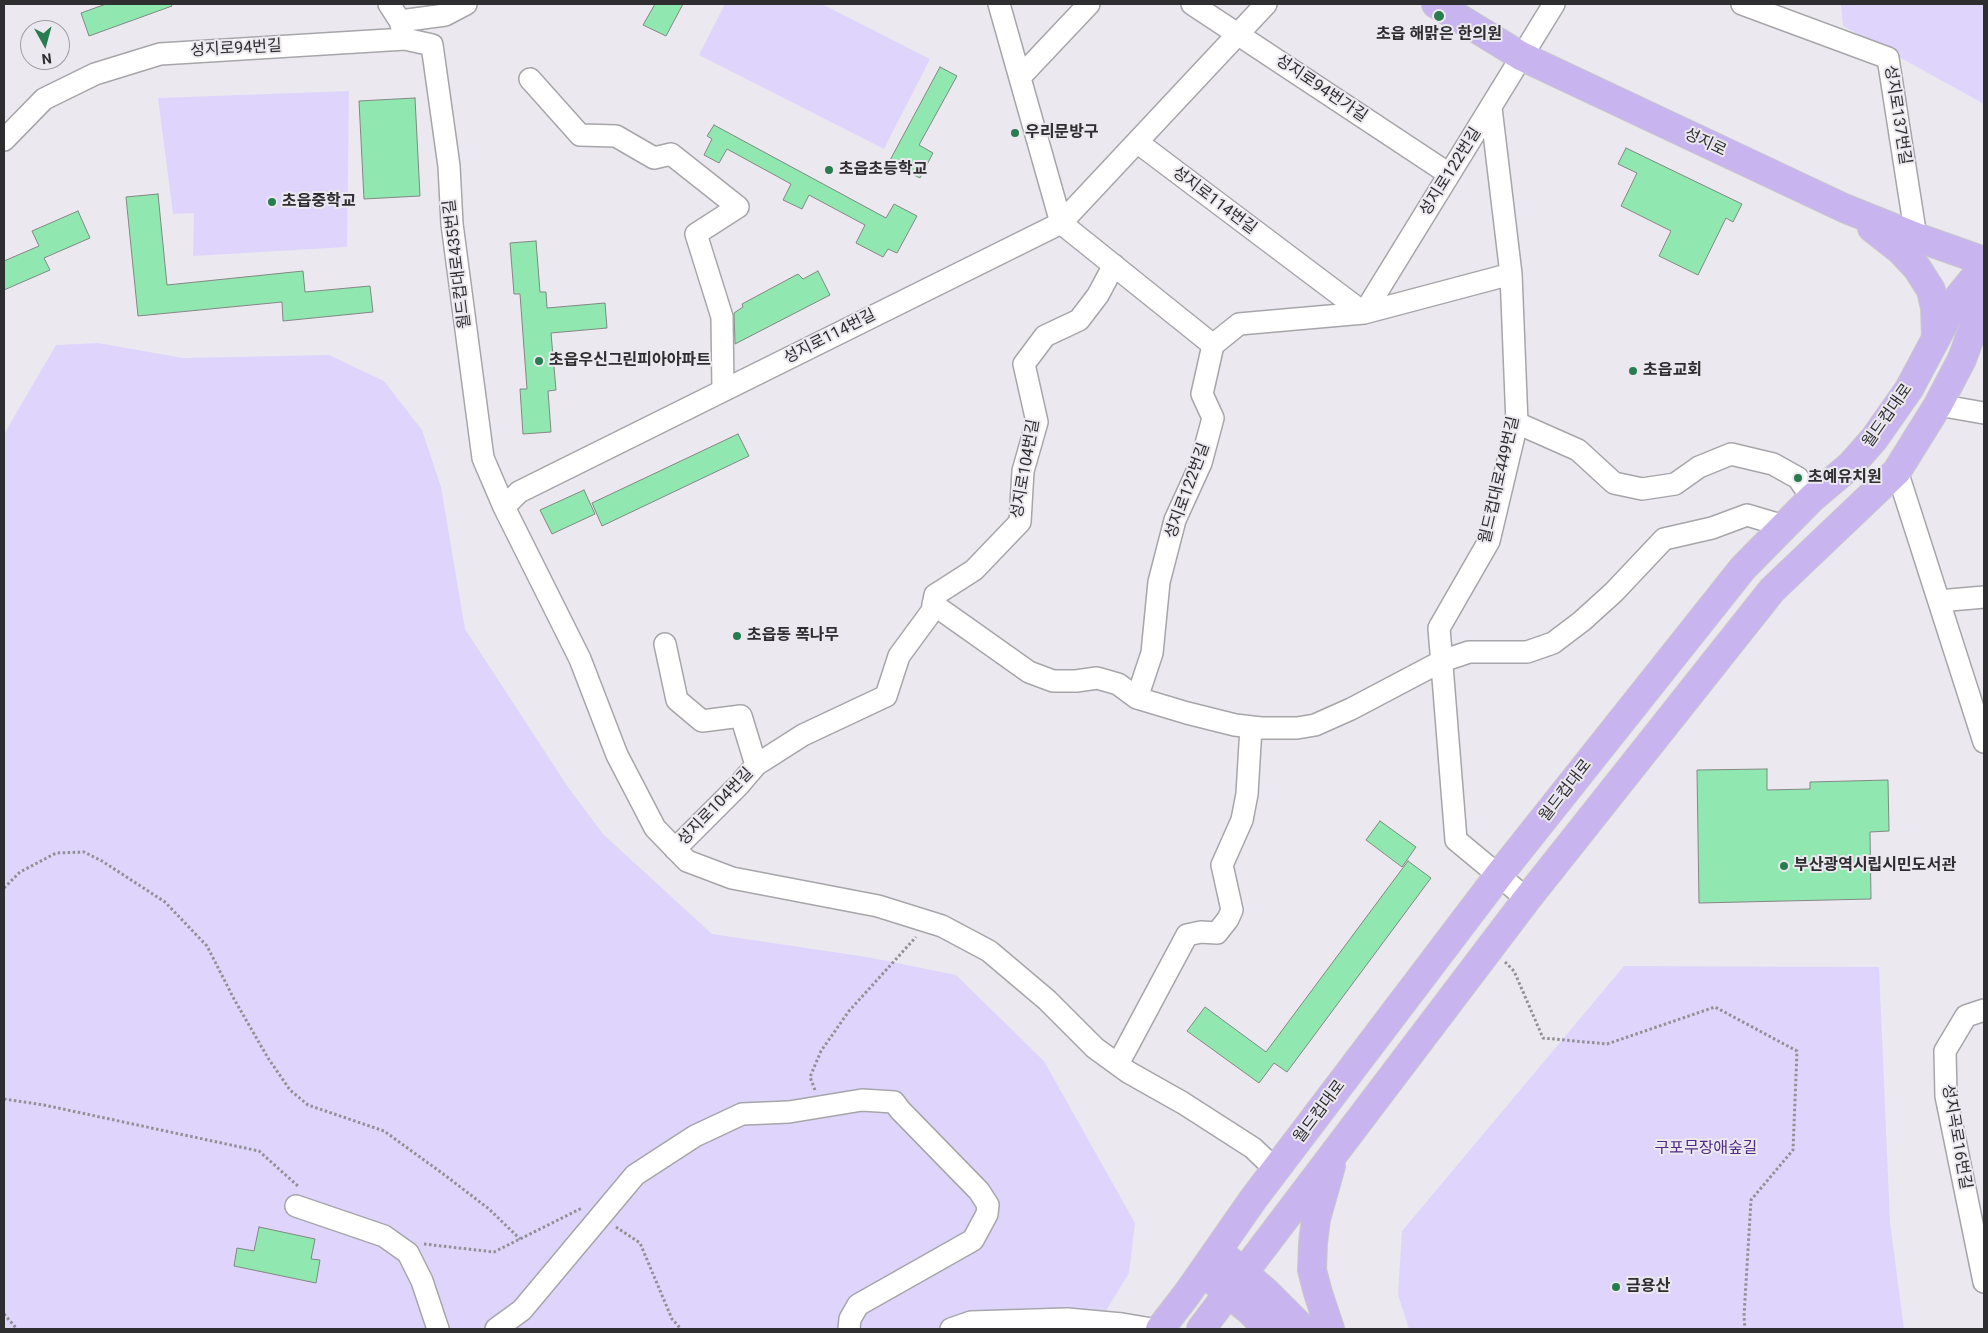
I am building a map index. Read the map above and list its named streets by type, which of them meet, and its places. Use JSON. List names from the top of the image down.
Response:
{
  "streets": {
    "main road": ["성지로", "월드컵대로"],
    "street": [
      "성지로94번길",
      "성지로94번가길",
      "성지로137번길",
      "성지로122번길",
      "성지로114번길",
      "월드컵대로435번길",
      "성지로104번길",
      "월드컵대로449번길",
      "성지곡로16번길"
    ]
  },
  "crossings": [
    ["성지로94번길", "월드컵대로435번길"],
    ["성지로94번가길", "성지로122번길"],
    ["성지로94번가길", "성지로114번길"],
    ["성지로137번길", "성지로"],
    ["성지로", "성지로122번길"],
    ["성지로122번길", "성지로114번길"],
    ["성지로122번길", "월드컵대로449번길"],
    ["성지로114번길", "월드컵대로435번길"],
    ["월드컵대로", "월드컵대로449번길"]
  ],
  "parks": ["구포무장애숲길"],
  "places": [
    "초읍 해맑은 한의원",
    "우리문방구",
    "초읍초등학교",
    "초읍중학교",
    "초읍우신그린피아아파트",
    "초읍교회",
    "초예유치원",
    "초읍동 폭나무",
    "부산광역시립시민도서관",
    "금용산"
  ],
  "north": "bottom"
}
